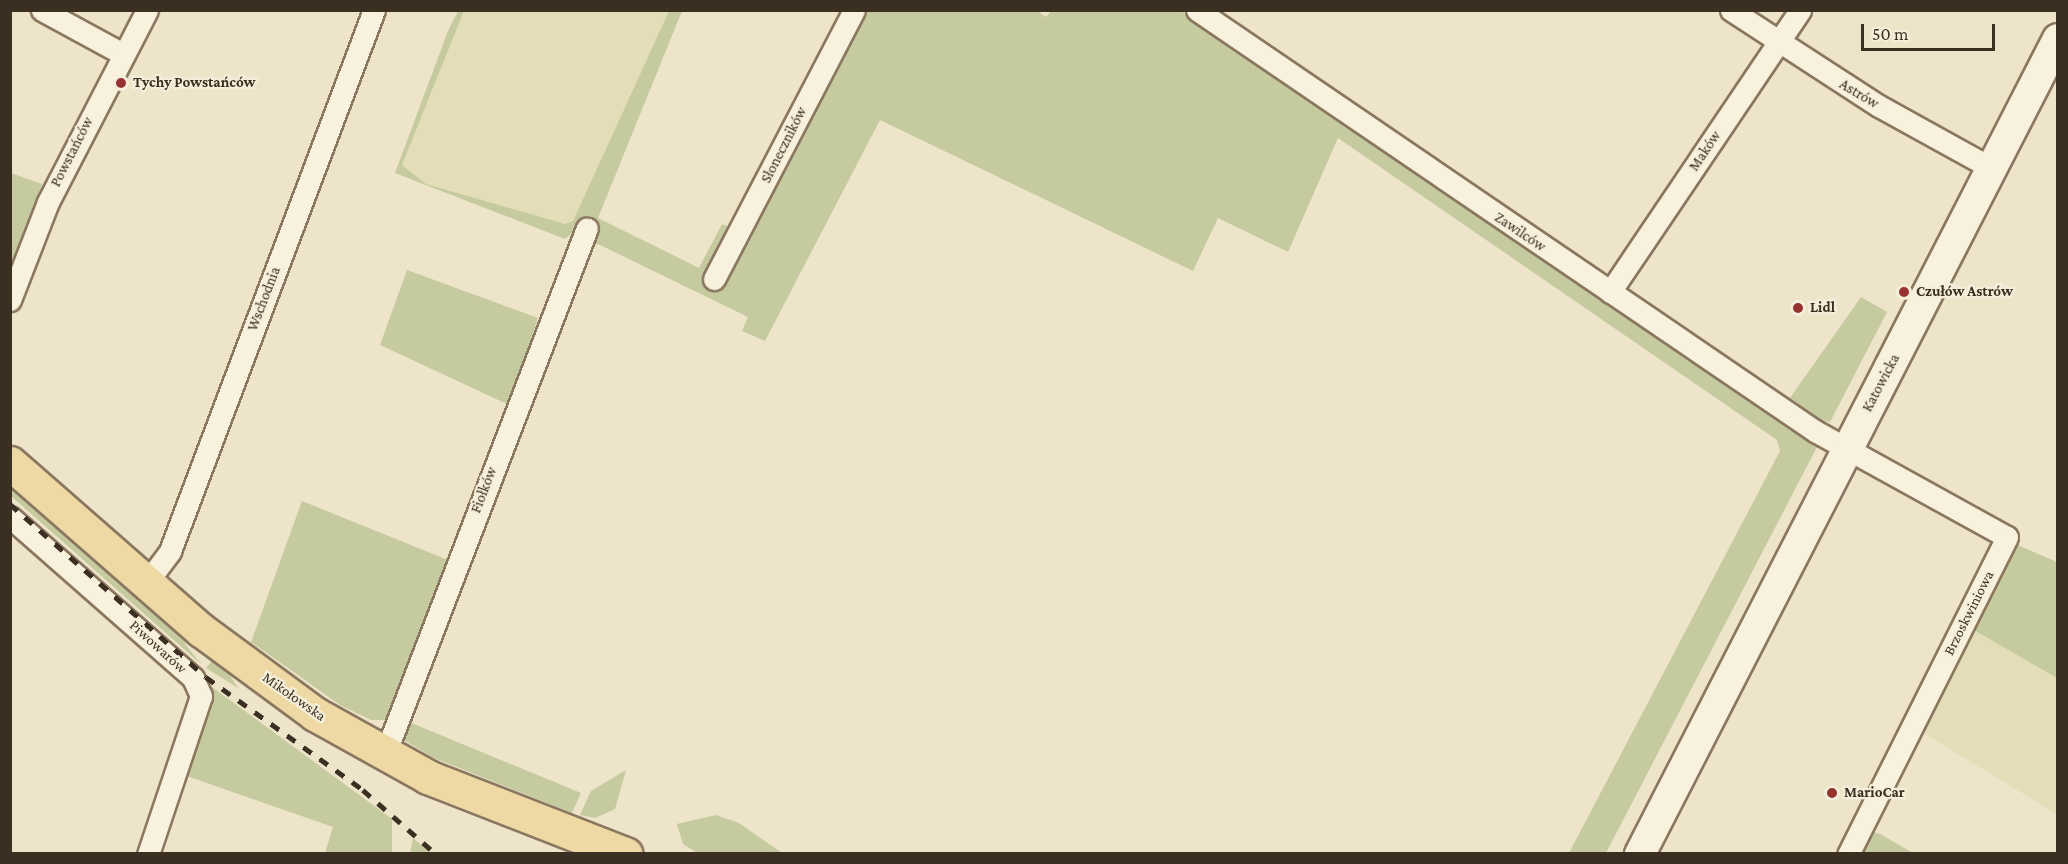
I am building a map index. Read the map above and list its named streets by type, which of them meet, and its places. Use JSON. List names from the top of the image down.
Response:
{
  "streets": {
    "main road": ["Katowicka", "Mikołowska"],
    "street": [
      "Astrów",
      "Słoneczników",
      "Maków",
      "Powstańców",
      "Zawilców",
      "Wschodnia",
      "Fiołków",
      "Brzoskwiniowa",
      "Piwowarów"
    ]
  },
  "crossings": [
    ["Astrów", "Maków"],
    ["Astrów", "Katowicka"],
    ["Maków", "Zawilców"],
    ["Zawilców", "Katowicka"],
    ["Zawilców", "Brzoskwiniowa"],
    ["Wschodnia", "Mikołowska"],
    ["Katowicka", "Brzoskwiniowa"],
    ["Fiołków", "Mikołowska"]
  ],
  "places": [
    "Tychy Powstańców",
    "Czułów Astrów",
    "Lidl",
    "MarioCar"
  ],
  "scale_bar": "50 m"
}
